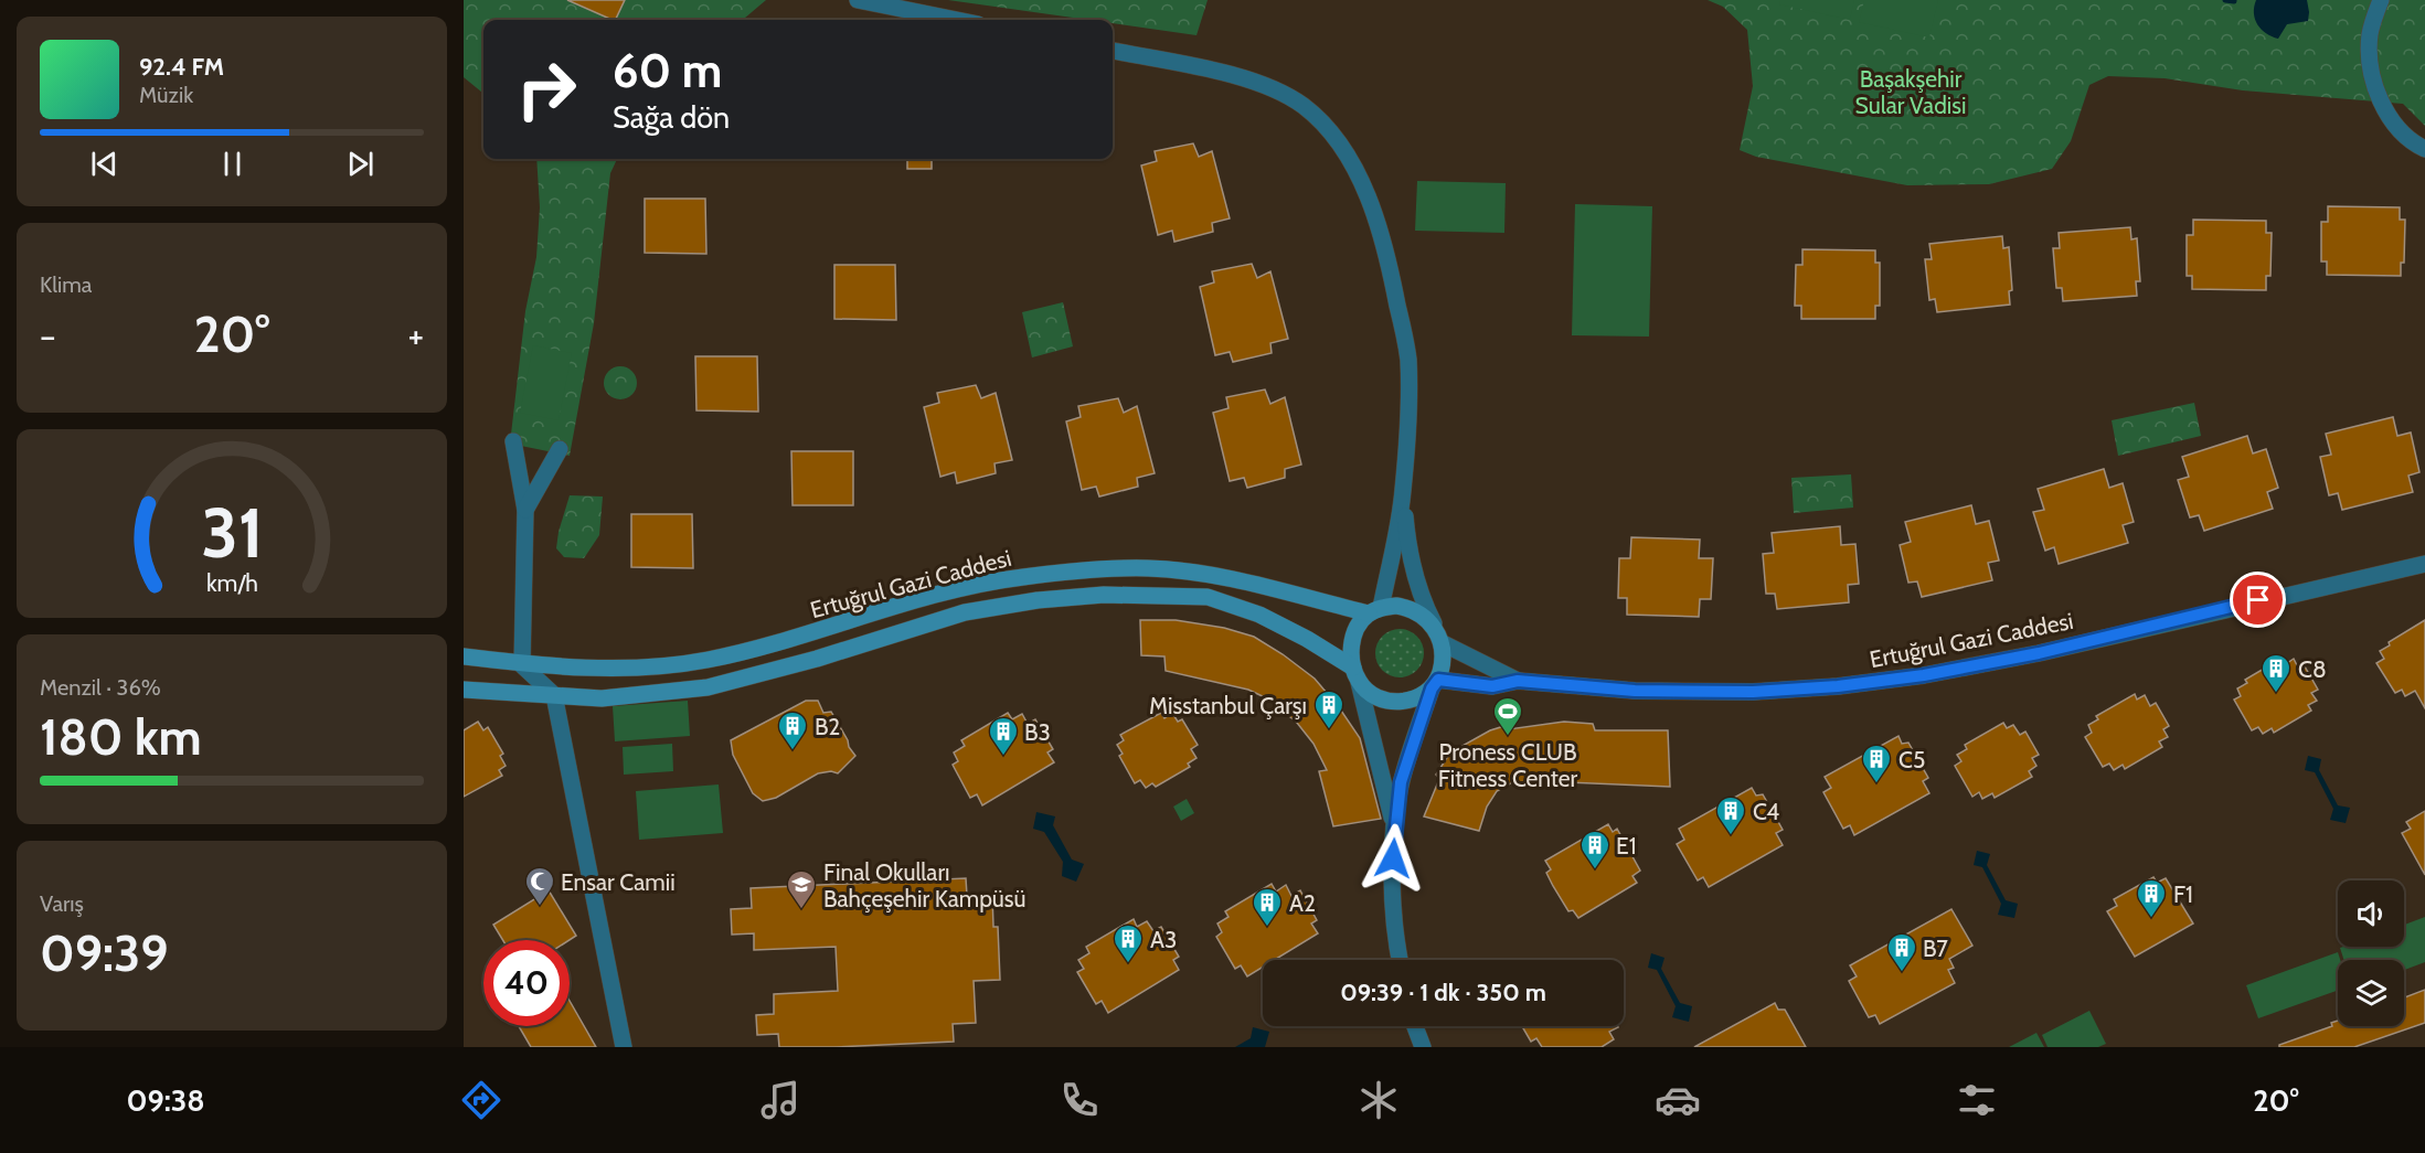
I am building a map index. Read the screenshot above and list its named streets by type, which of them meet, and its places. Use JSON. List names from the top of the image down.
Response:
{
  "streets": {
    "main road": ["Ertuğrul Gazi Caddesi"]
  },
  "parks": ["Başakşehir Sular Vadisi"],
  "places": {
    "building": [
      "C8",
      "Misstanbul Çarşı",
      "B2",
      "B3",
      "C5",
      "C4",
      "E1",
      "F1",
      "A2",
      "A3",
      "B7"
    ],
    "sports": ["Proness CLUB Fitness Center"],
    "mosque": ["Ensar Camii"],
    "school or university": ["Final Okulları Bahçeşehir Kampüsü"]
  },
  "page": {
    "turn": ["60 m", "Sağa dön"],
    "song": ["92.4 FM", "Müzik"],
    "tile": [
      "Klima",
      ["Menzil · 36%", "180 km"],
      ["Varış", "09:39"]
    ],
    "heat": ["−", "20°", "+"],
    "limit": "40",
    "trip": "09:39 · 1 dk · 350 m",
    "tabs": ["09:38", "20°"],
    "gauge": ["31", "km/h"]
  }
}
